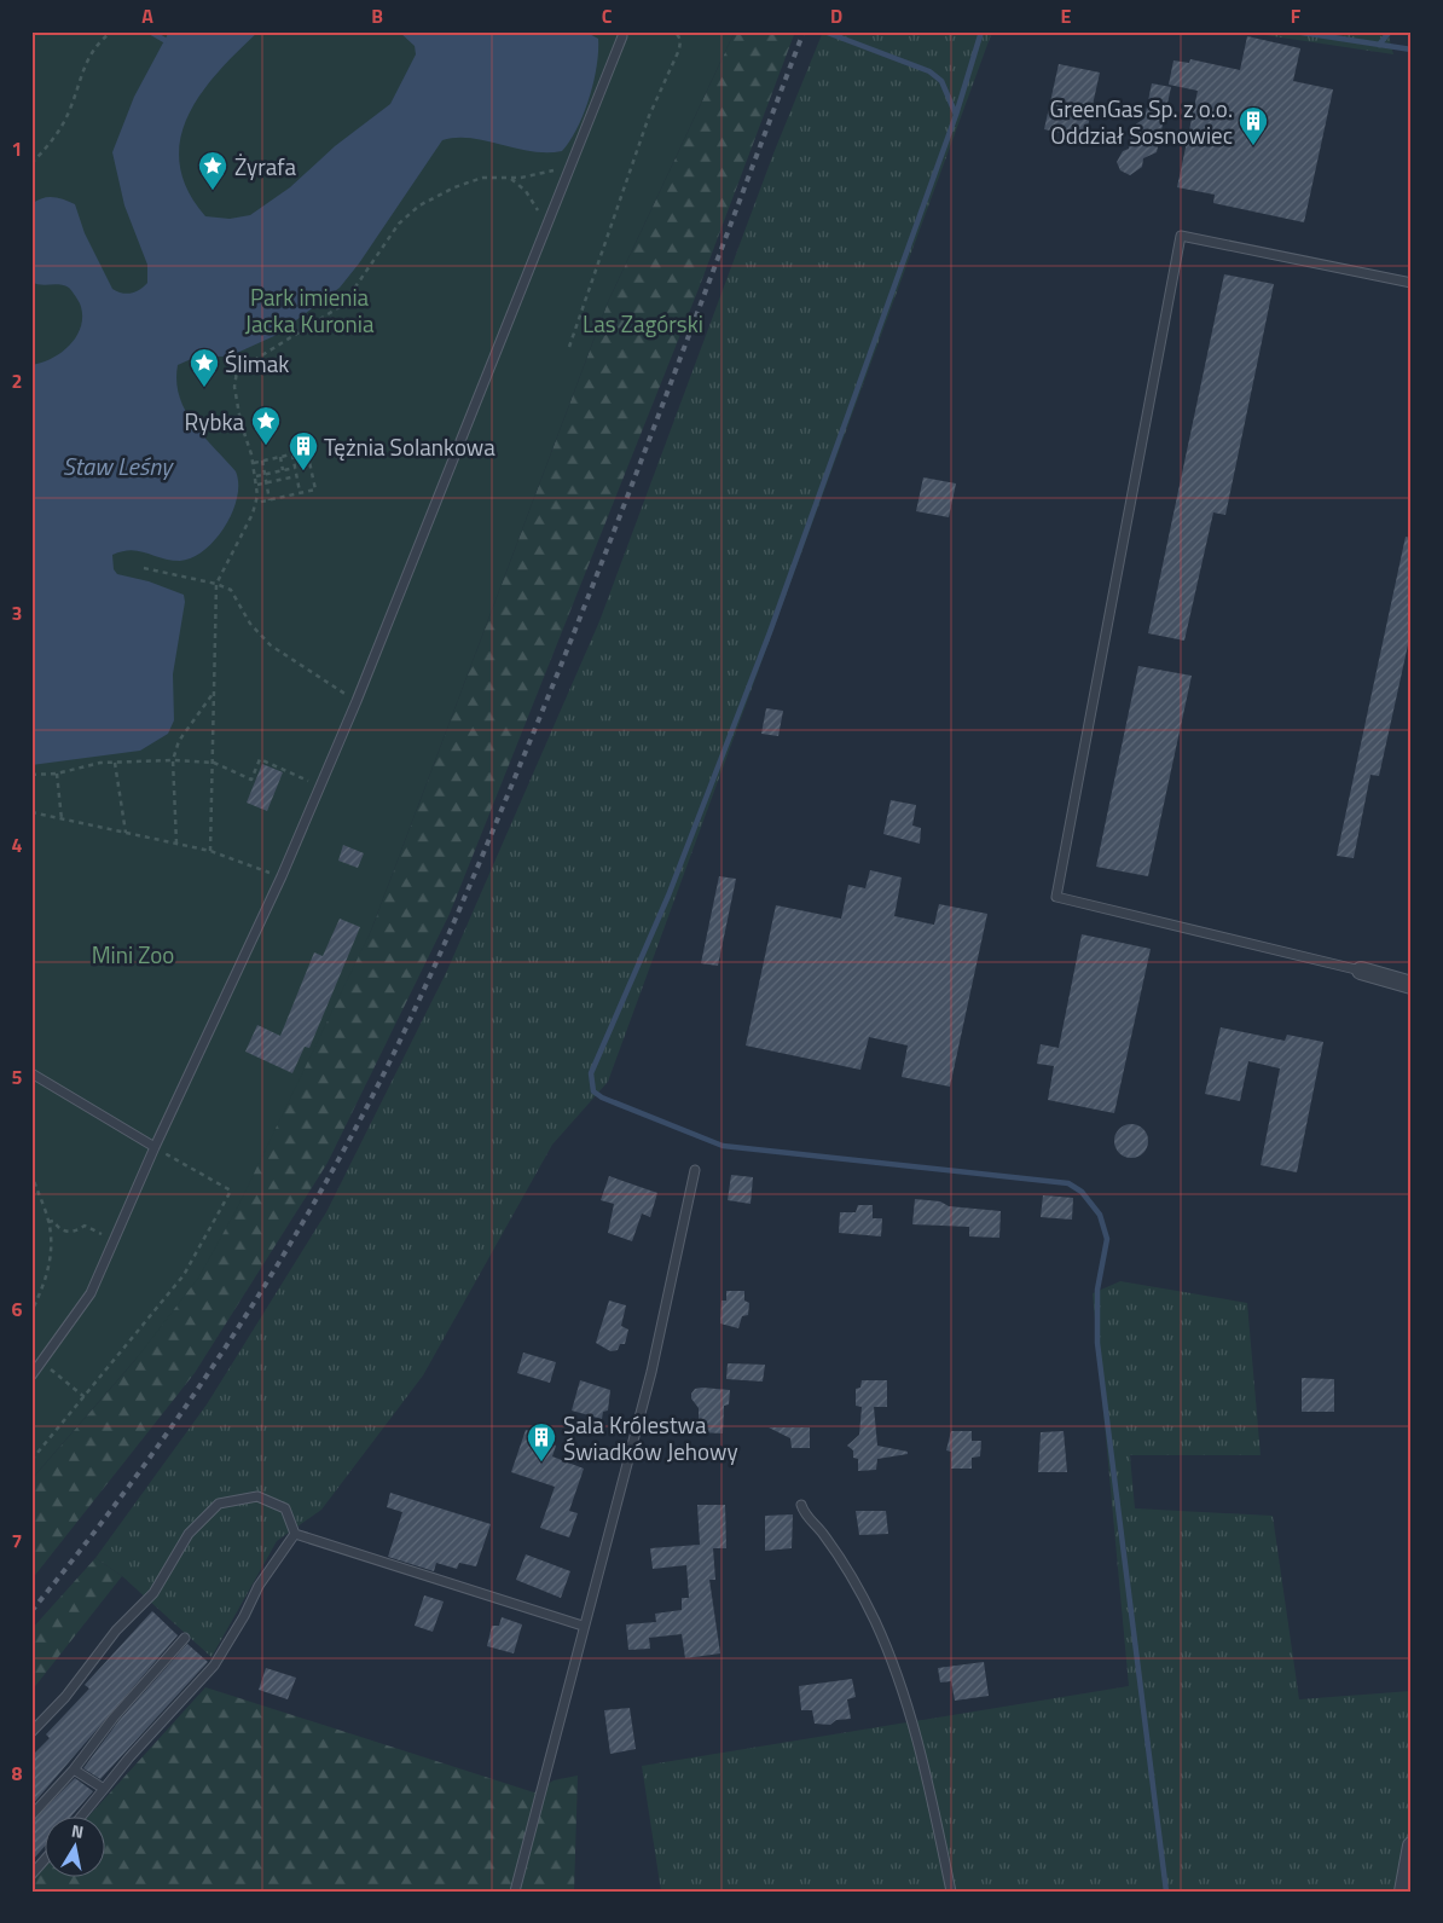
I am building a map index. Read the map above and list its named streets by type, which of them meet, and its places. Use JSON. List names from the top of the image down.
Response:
{
  "water": ["Staw Leśny"],
  "parks": ["Park imienia Jacka Kuronia", "Las Zagórski", "Mini Zoo"],
  "places": {
    "building": ["GreenGas Sp. z o.o. Oddział Sosnowiec", "Tężnia Solankowa", "Sala Królestwa Świadków Jehowy"],
    "place": ["Żyrafa", "Ślimak", "Rybka"]
  },
  "north": "top",
  "grid": {
    "columns": [
      "A",
      "B",
      "C",
      "D",
      "E",
      "F"
    ],
    "rows": [
      "1",
      "2",
      "3",
      "4",
      "5",
      "6",
      "7",
      "8"
    ]
  }
}
